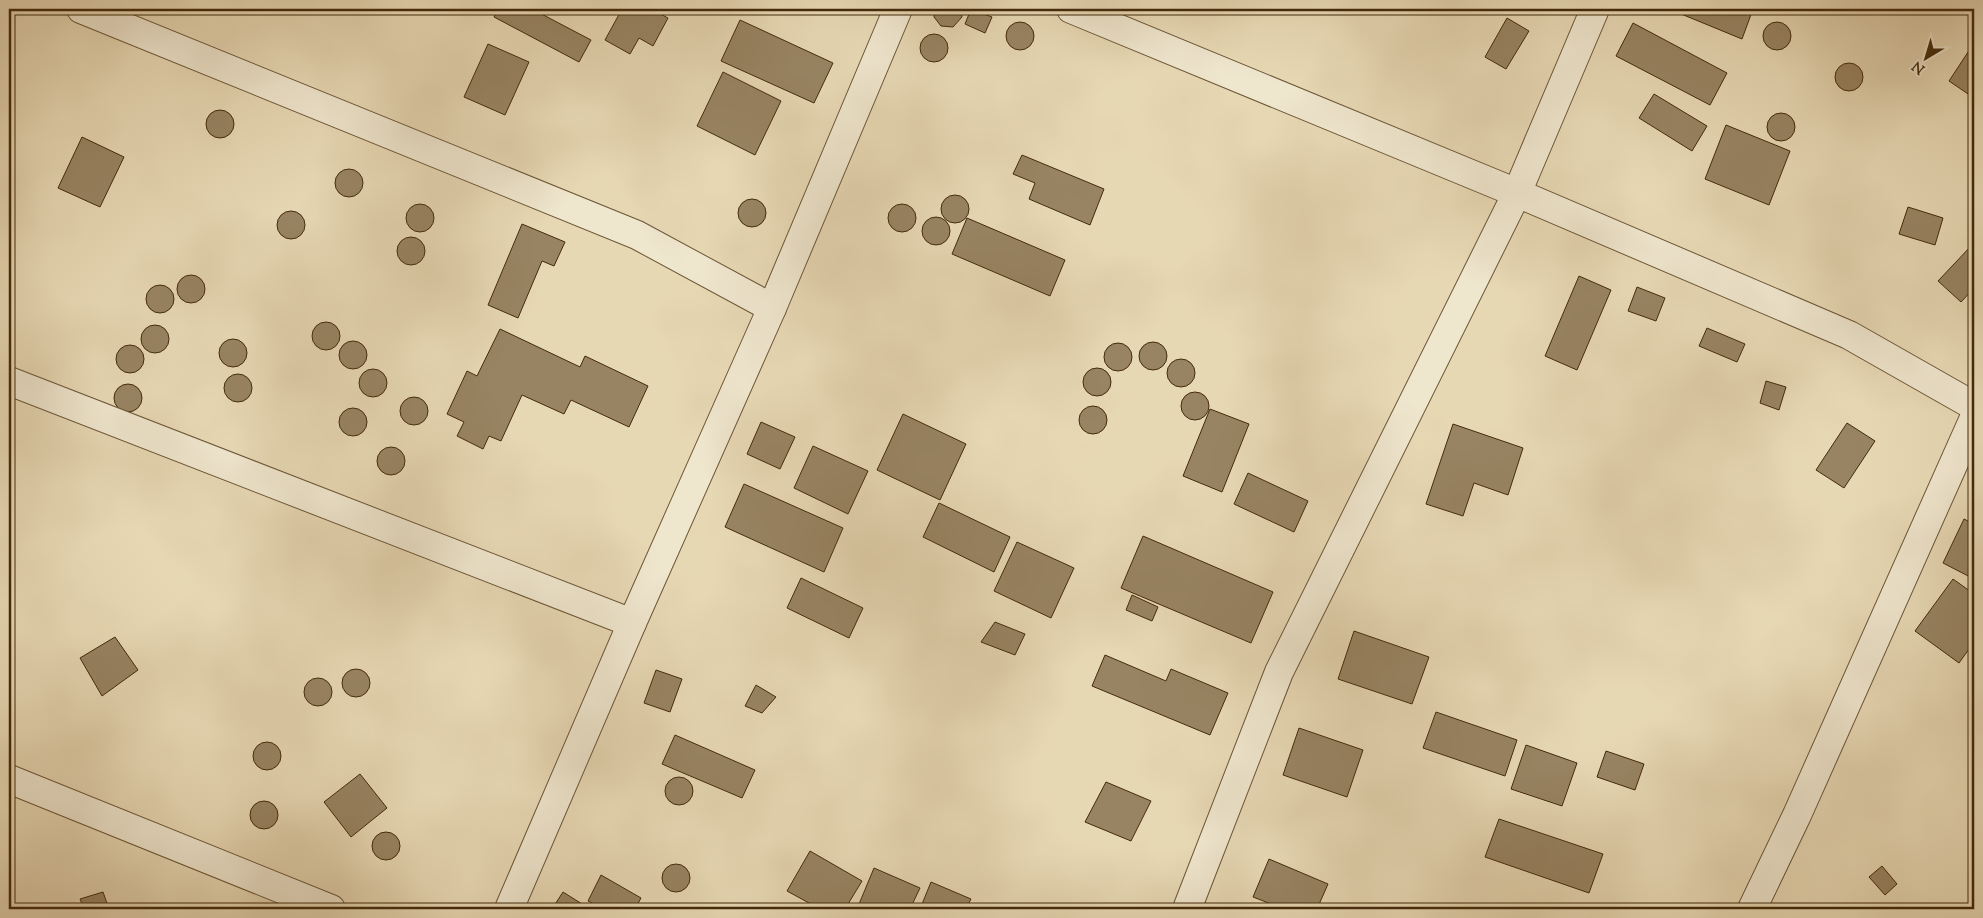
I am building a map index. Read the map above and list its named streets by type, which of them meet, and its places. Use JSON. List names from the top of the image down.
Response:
{
  "north": "bottom left"
}
